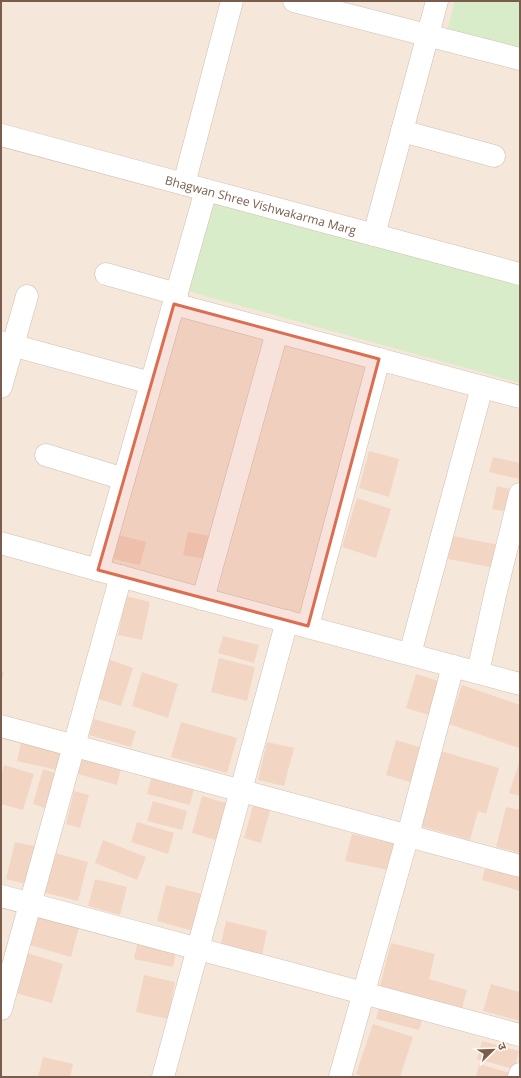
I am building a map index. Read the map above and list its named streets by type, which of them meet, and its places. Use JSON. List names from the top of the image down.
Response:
{
  "streets": {
    "street": ["Bhagwan Shree Vishwakarma Marg"]
  },
  "north": "top right"
}
